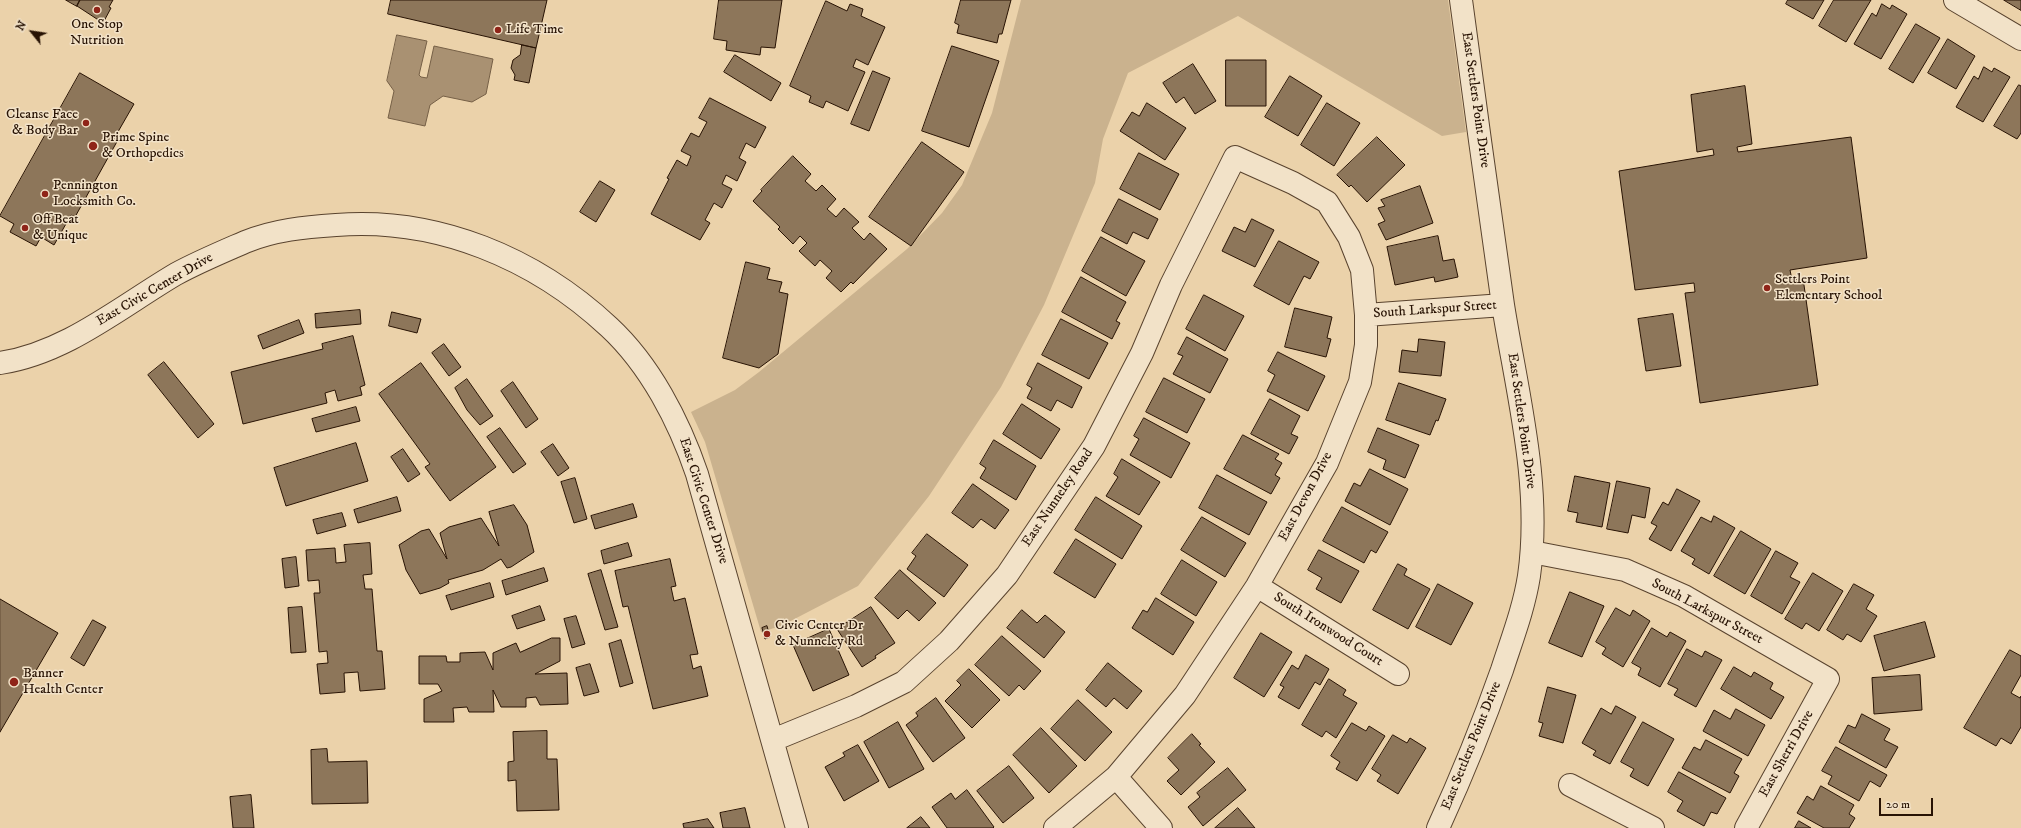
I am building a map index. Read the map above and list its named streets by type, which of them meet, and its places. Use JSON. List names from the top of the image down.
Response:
{
  "streets": {
    "street": [
      "East Settlers Point Drive",
      "East Civic Center Drive",
      "South Larkspur Street",
      "East Devon Drive",
      "East Nunneley Road",
      "South Ironwood Court",
      "East Sherri Drive"
    ]
  },
  "crossings": [
    ["East Settlers Point Drive", "South Larkspur Street"],
    ["East Civic Center Drive", "East Nunneley Road"],
    ["South Larkspur Street", "East Devon Drive"],
    ["South Larkspur Street", "East Sherri Drive"],
    ["East Devon Drive", "East Nunneley Road"],
    ["East Devon Drive", "South Ironwood Court"]
  ],
  "places": [
    "One Stop Nutrition",
    "Life Time",
    "Cleanse Face & Body Bar",
    "Prime Spine & Orthopedics",
    "Pennington Locksmith Co.",
    "Off Beat & Unique",
    "Settlers Point Elementary School",
    "Civic Center Dr & Nunneley Rd",
    "Banner Health Center"
  ],
  "scale_bar": "20 m",
  "north": "top left"
}
